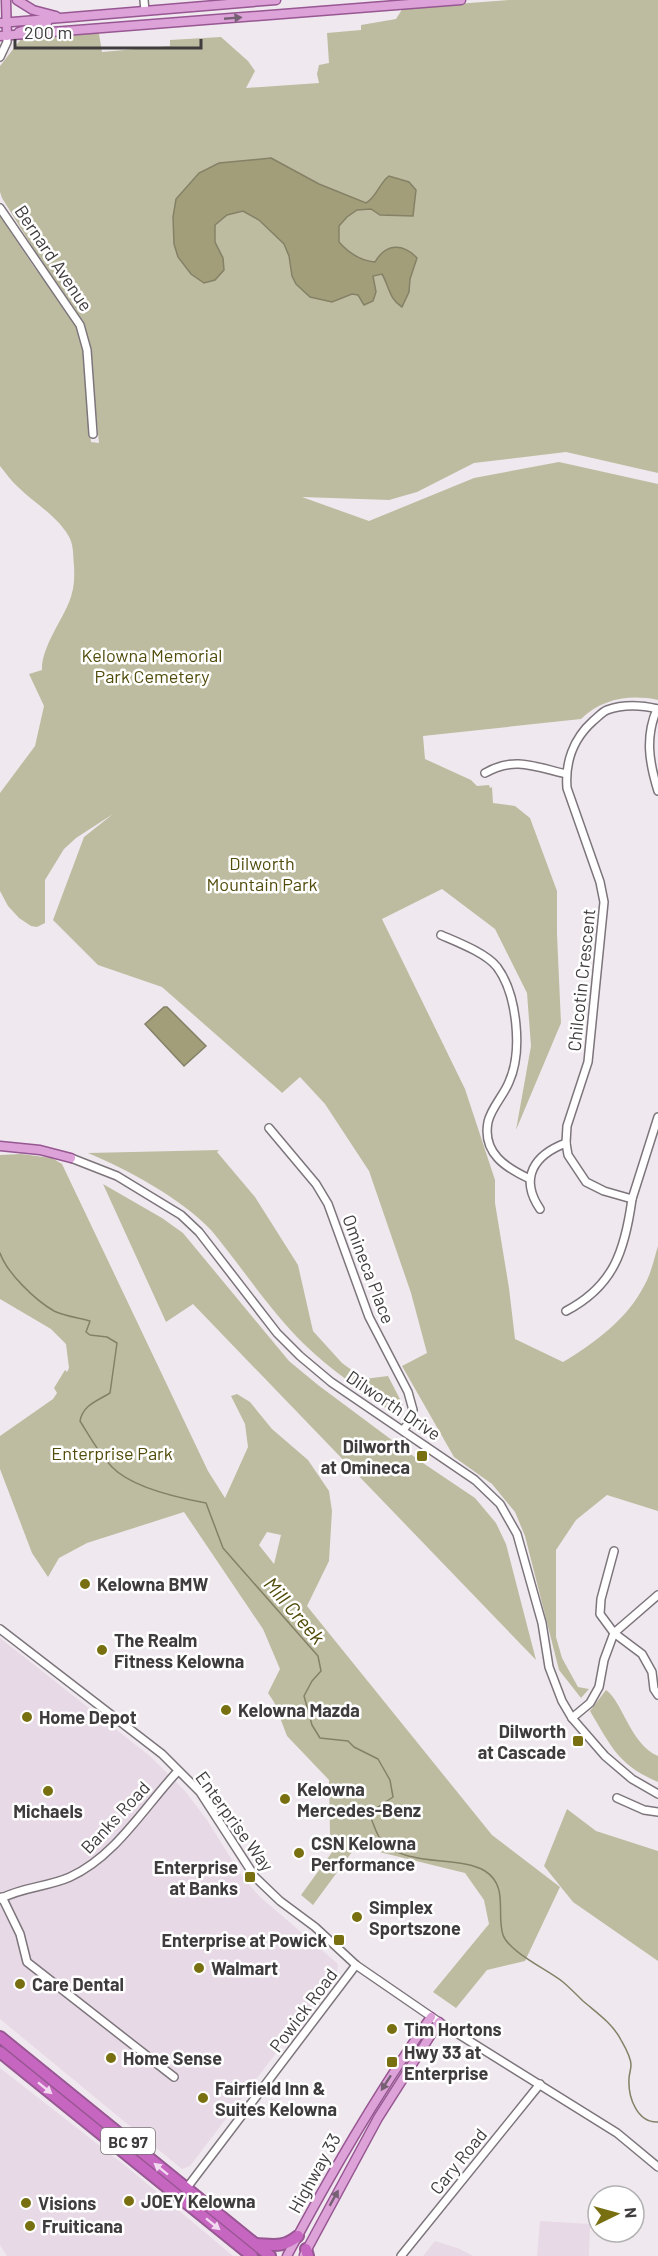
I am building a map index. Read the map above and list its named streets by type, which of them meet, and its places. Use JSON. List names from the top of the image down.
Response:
{
  "streets": {
    "highway": ["BC 97"],
    "main road": ["Dilworth Drive", "Highway 33"],
    "street": [
      "Bernard Avenue",
      "Chilcotin Crescent",
      "Omineca Place",
      "Banks Road",
      "Enterprise Way",
      "Powick Road",
      "Cary Road"
    ]
  },
  "crossings": [
    ["Omineca Place", "Dilworth Drive"],
    ["Banks Road", "Enterprise Way"],
    ["Enterprise Way", "Powick Road"],
    ["Enterprise Way", "Cary Road"],
    ["Enterprise Way", "Highway 33"],
    ["Powick Road", "BC 97"]
  ],
  "water": ["Mill Creek"],
  "parks": ["Kelowna Memorial Park Cemetery", "Dilworth Mountain Park", "Enterprise Park"],
  "places": {
    "transit": [
      "Dilworth at Omineca",
      "Dilworth at Cascade",
      "Enterprise at Banks",
      "Enterprise at Powick",
      "Hwy 33 at Enterprise"
    ],
    "other": [
      "Kelowna BMW",
      "The Realm Fitness Kelowna",
      "Kelowna Mazda",
      "Home Depot",
      "Michaels",
      "Kelowna Mercedes-Benz",
      "CSN Kelowna Performance",
      "Simplex Sportszone",
      "Walmart",
      "Care Dental",
      "Tim Hortons",
      "Home Sense",
      "Fairfield Inn & Suites Kelowna",
      "JOEY Kelowna",
      "Visions",
      "Fruiticana"
    ]
  },
  "scale_bar": "200 m",
  "north": "right"
}
